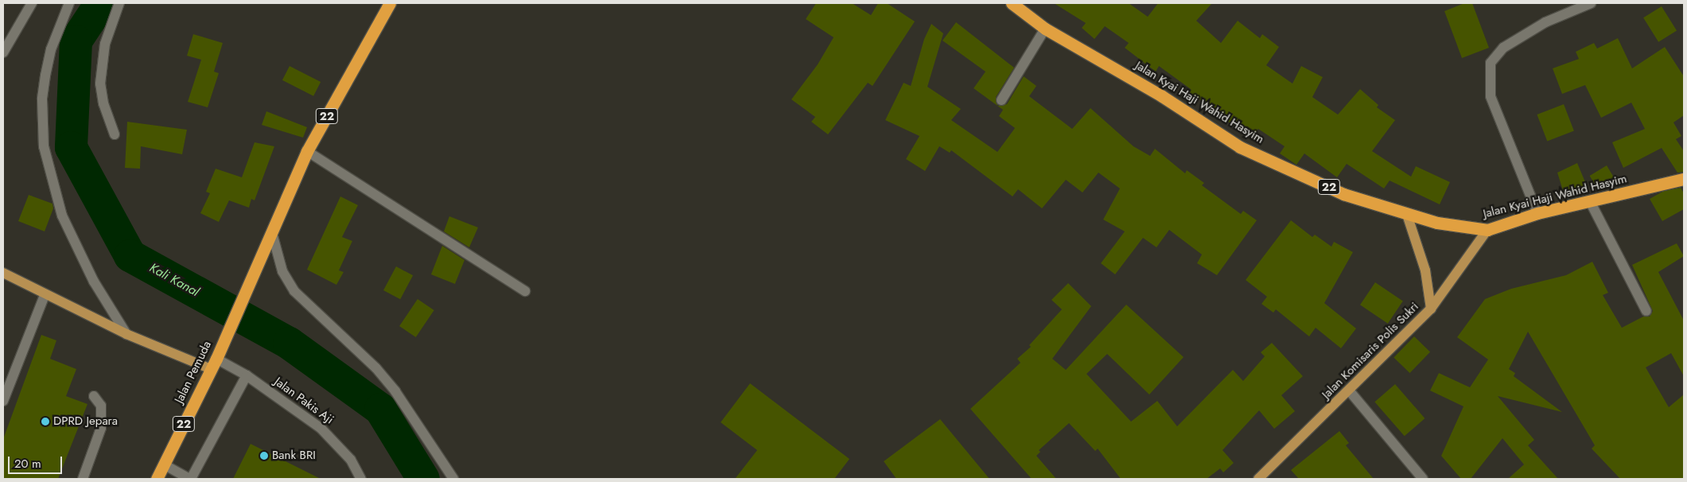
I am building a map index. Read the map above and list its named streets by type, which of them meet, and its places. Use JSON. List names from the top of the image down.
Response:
{
  "streets": {
    "highway": ["Jalan Kyai Haji Wahid Hasyim", "22", "Jalan Pemuda"],
    "main road": ["Jalan Komisaris Polis Sukri"],
    "street": ["Jalan Pakis Aji"]
  },
  "crossings": [
    ["Jalan Kyai Haji Wahid Hasyim", "Jalan Komisaris Polis Sukri"],
    ["22", "Jalan Pemuda"],
    ["Jalan Pemuda", "Jalan Pakis Aji"]
  ],
  "water": ["Kali Kanal"],
  "places": ["DPRD Jepara", "Bank BRI"],
  "scale_bar": "20 m"
}
